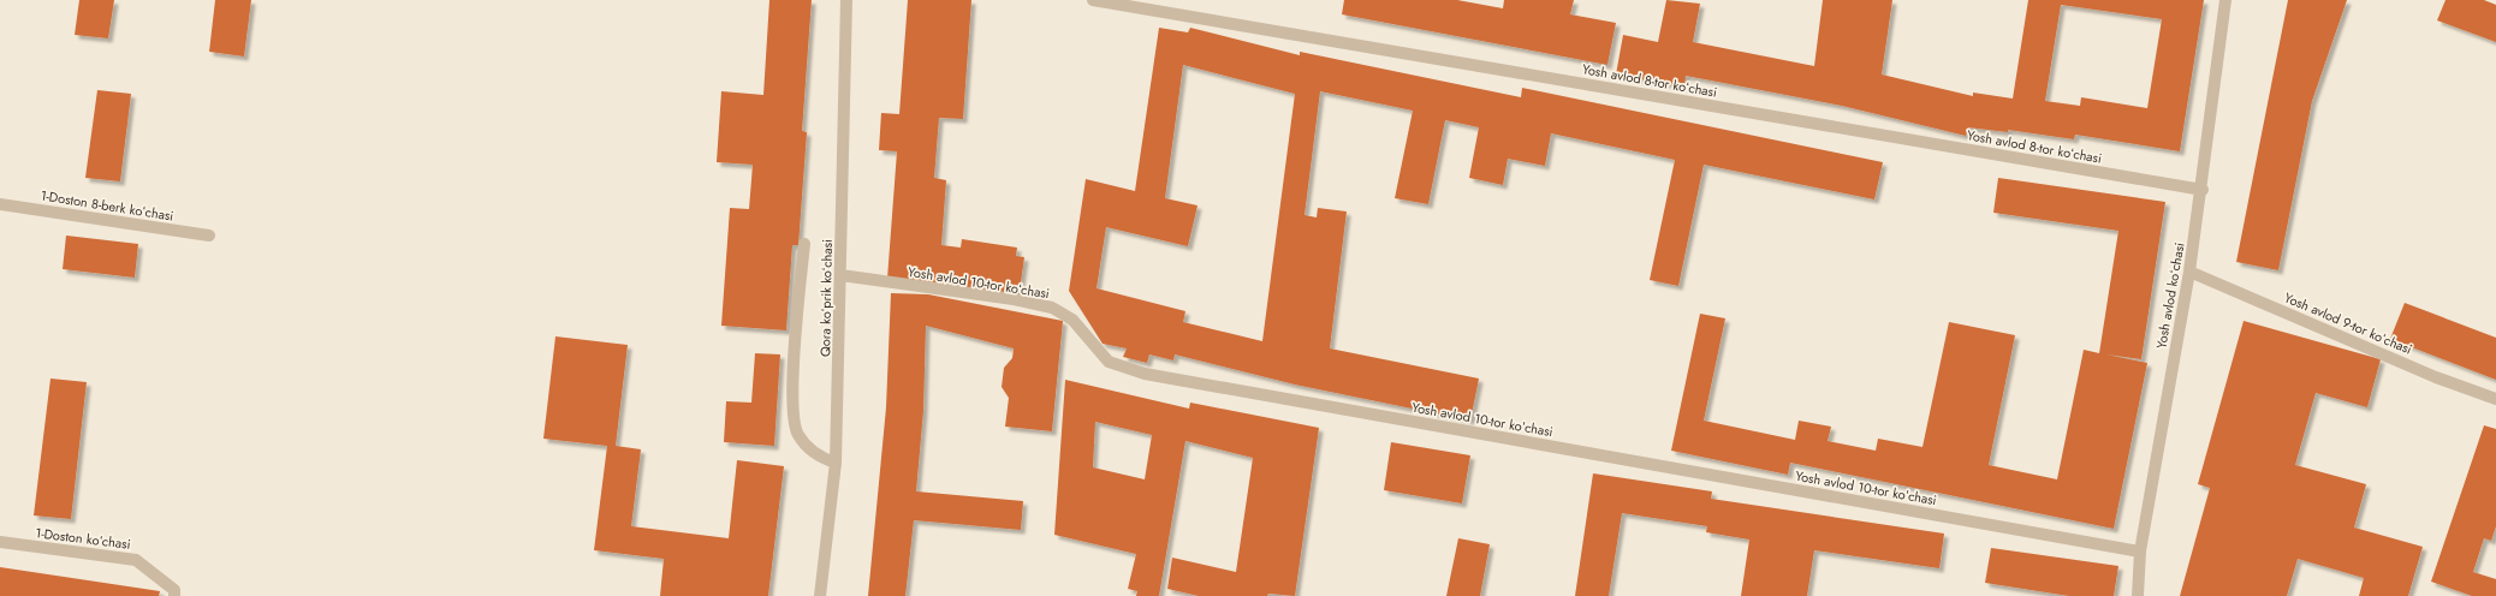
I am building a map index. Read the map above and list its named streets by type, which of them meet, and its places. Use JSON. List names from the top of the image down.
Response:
{
  "streets": {
    "street": [
      "Yosh avlod 8-tor koʻchasi",
      "1-Doston 8-berk koʻchasi",
      "Yosh avlod 10-tor koʻchasi",
      "Yosh avlod koʻchasi",
      "Qora koʻprik koʻchasi",
      "Yosh avlod 9-tor koʻchasi",
      "1-Doston koʻchasi"
    ]
  },
  "crossings": [
    ["Yosh avlod 8-tor koʻchasi", "Yosh avlod koʻchasi"],
    ["Yosh avlod 10-tor koʻchasi", "Yosh avlod koʻchasi"],
    ["Yosh avlod 10-tor koʻchasi", "Qora koʻprik koʻchasi"],
    ["Yosh avlod koʻchasi", "Yosh avlod 9-tor koʻchasi"]
  ]
}
